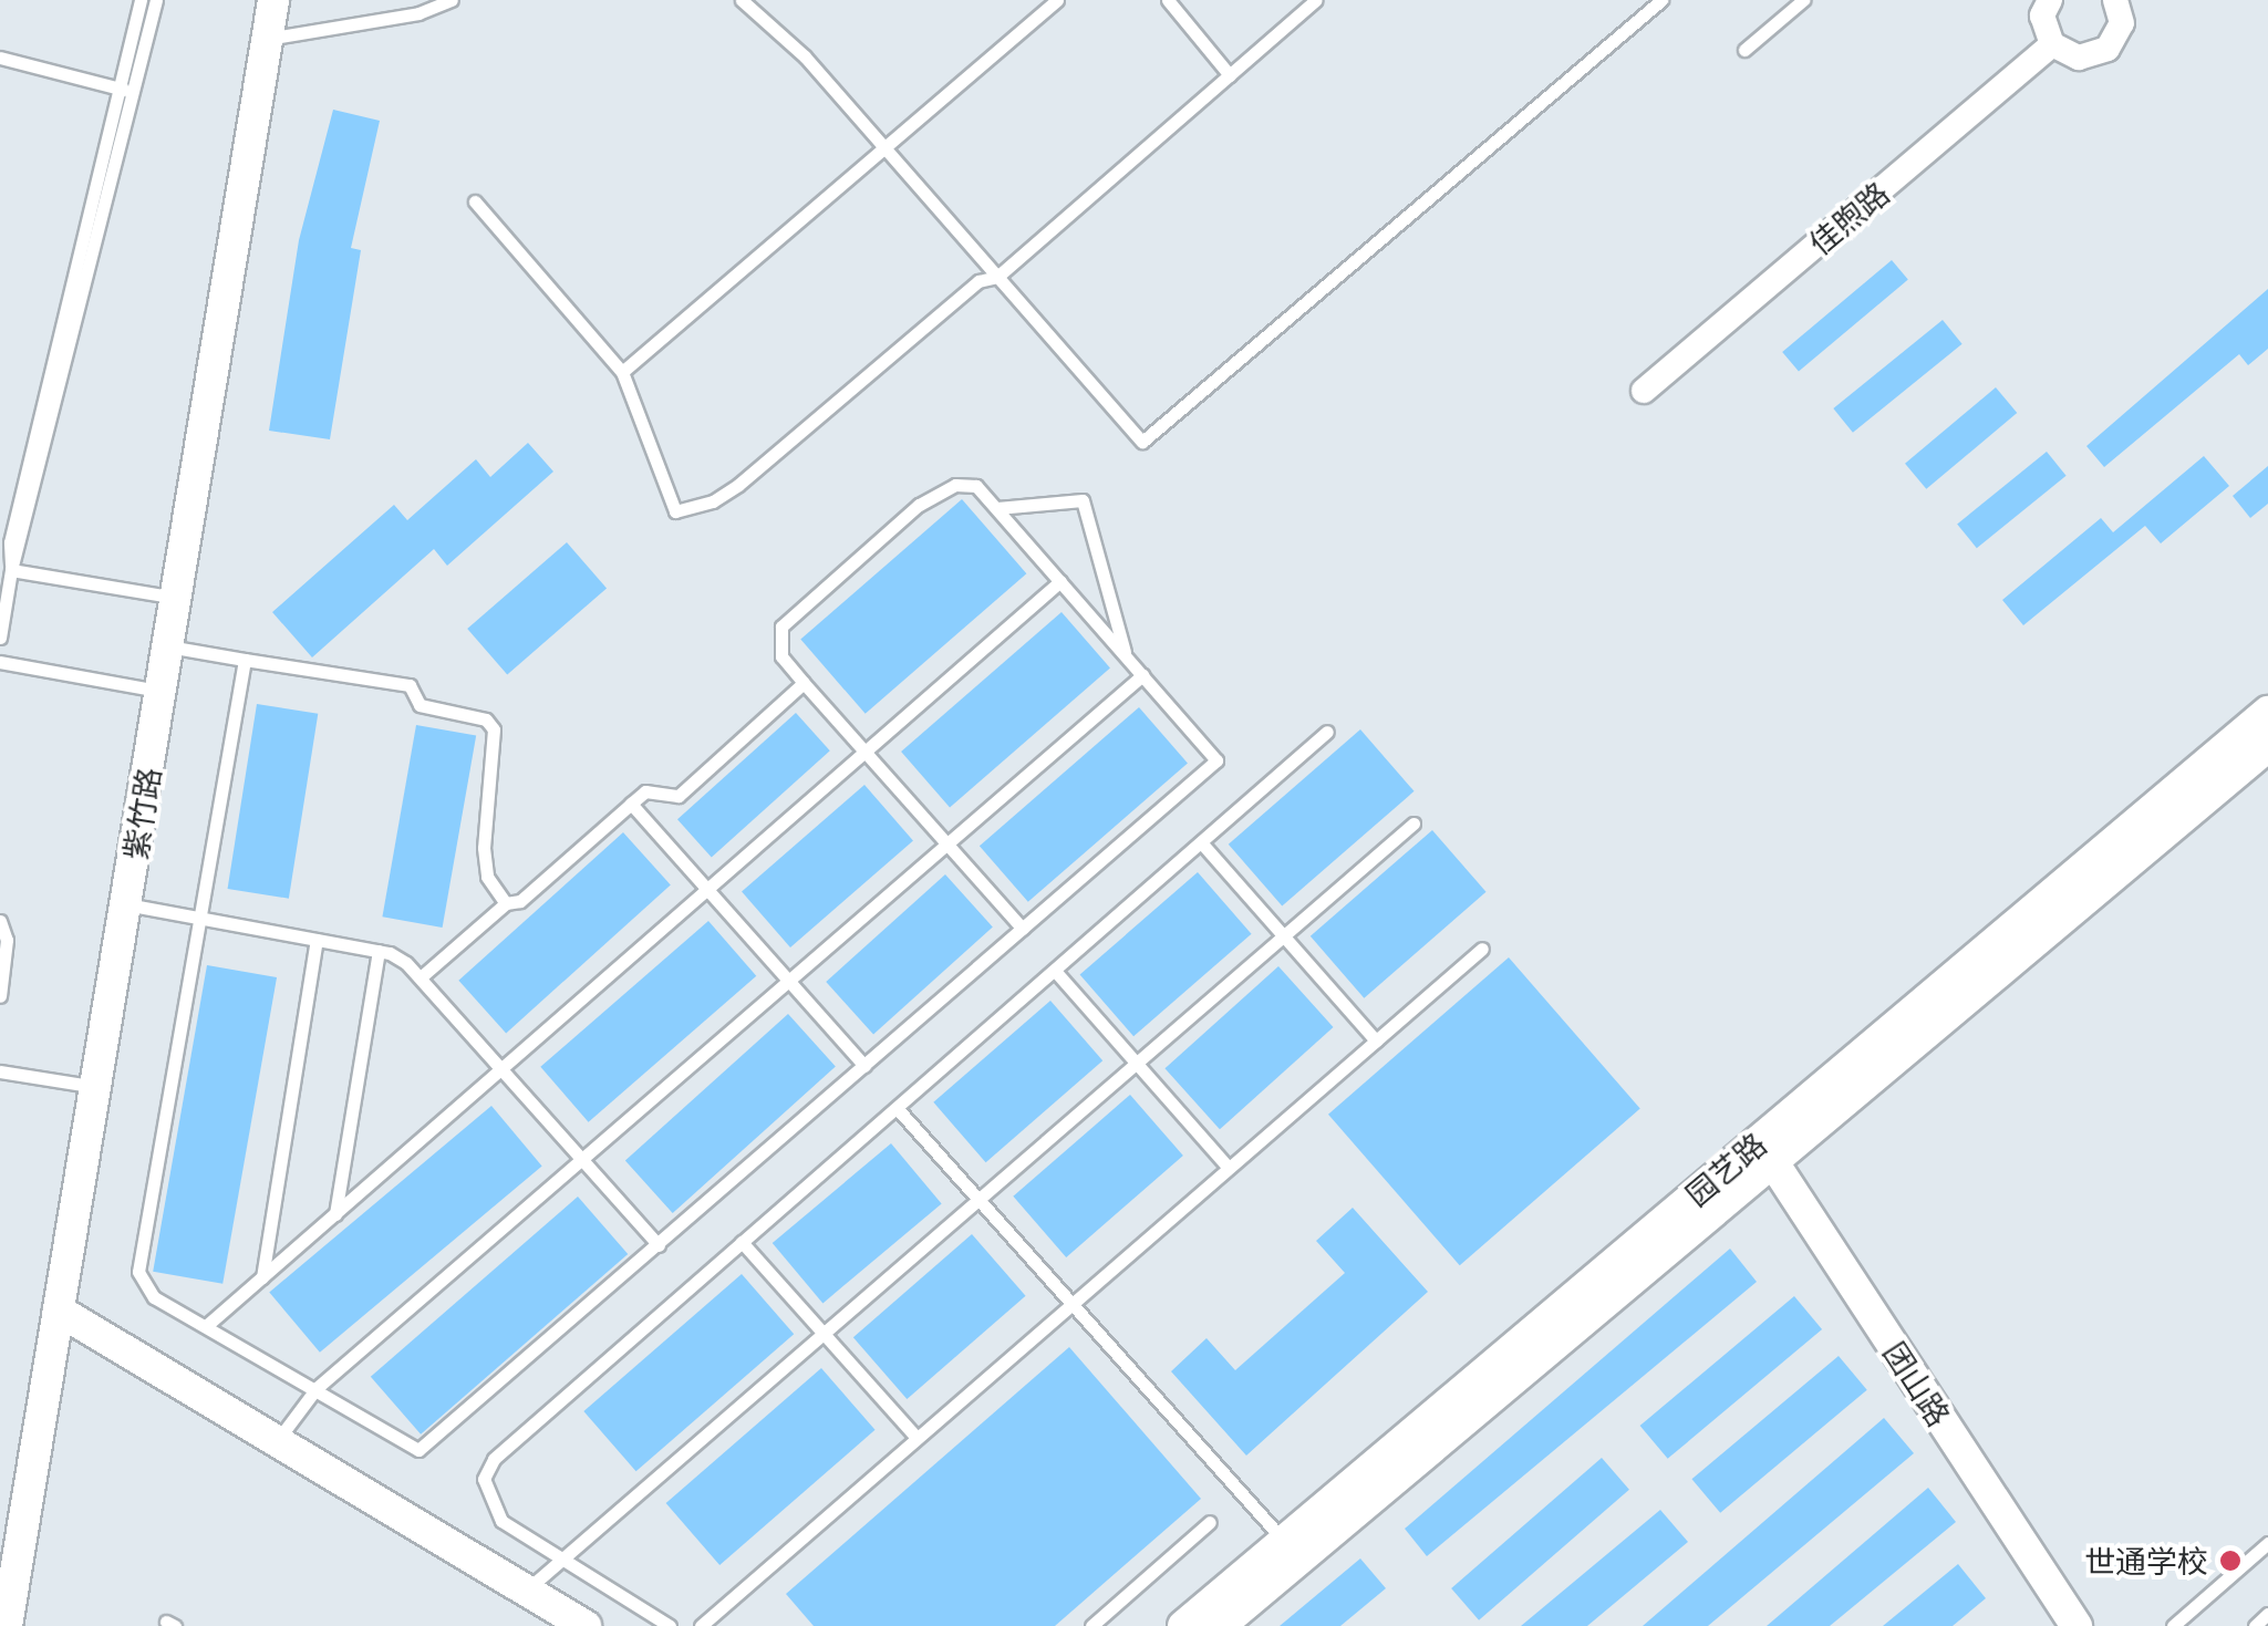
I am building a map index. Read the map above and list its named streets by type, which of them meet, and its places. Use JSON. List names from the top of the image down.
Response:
{
  "streets": {
    "street": [
      "佳煦路",
      "紫竹路",
      "园艺路",
      "团山路"
    ]
  },
  "crossings": [
    ["园艺路", "团山路"]
  ],
  "places": ["世通学校"]
}
